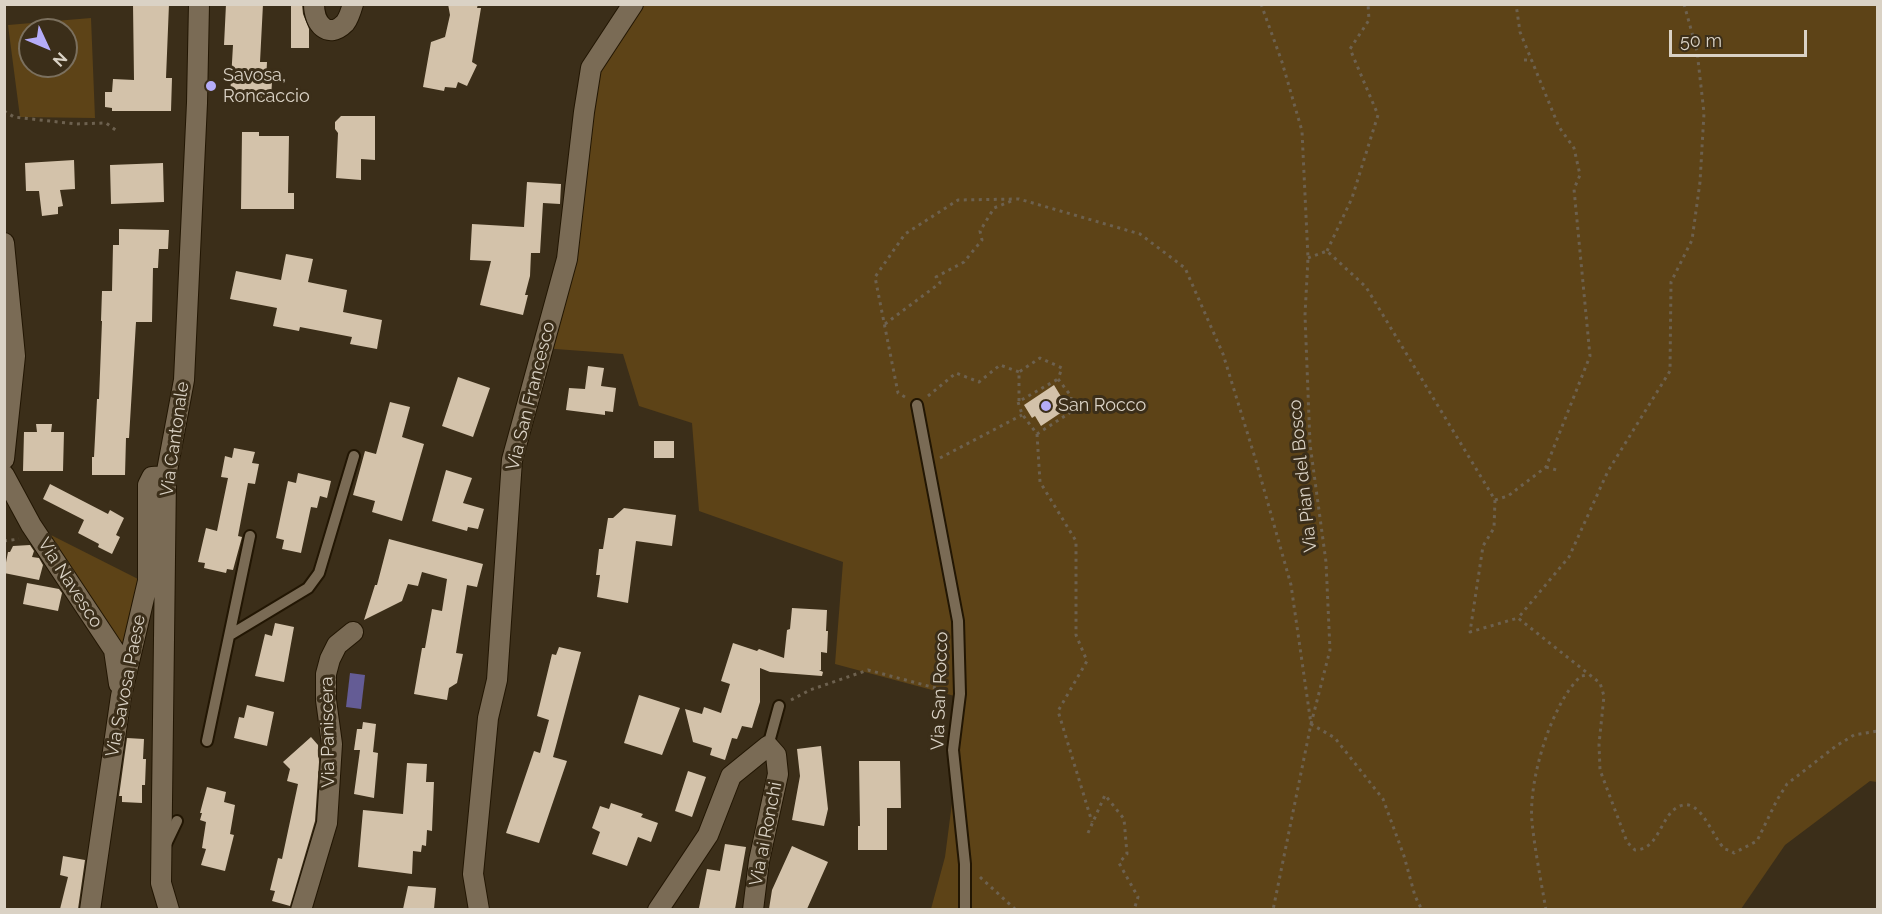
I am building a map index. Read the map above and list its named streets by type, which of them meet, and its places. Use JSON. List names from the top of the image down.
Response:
{
  "streets": {
    "street": [
      "Via San Francesco",
      "Via Cantonale",
      "Via Navesco",
      "Via Savosa Paese",
      "Via Paniscèra",
      "Via ai Ronchi"
    ],
    "lane": ["Via San Rocco"],
    "path": ["Via Pian del Bosco"]
  },
  "crossings": [
    ["Via Cantonale", "Via Savosa Paese"],
    ["Via Navesco", "Via Savosa Paese"]
  ],
  "places": ["Savosa, Roncaccio", "San Rocco"],
  "scale_bar": "50 m",
  "north": "bottom right"
}
